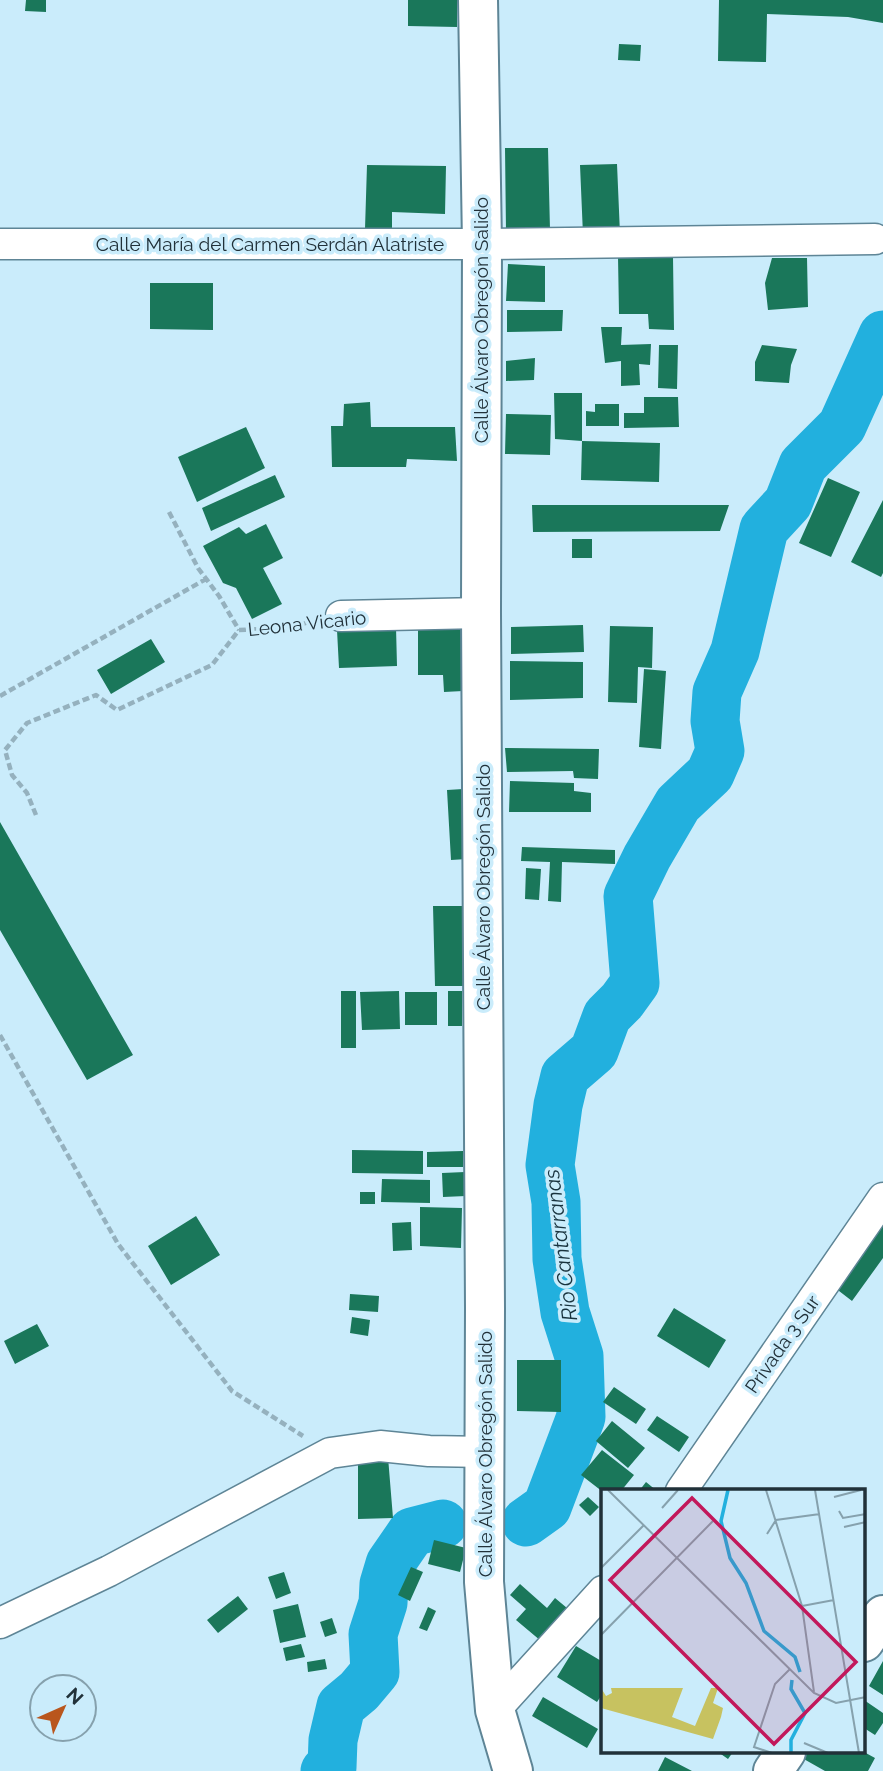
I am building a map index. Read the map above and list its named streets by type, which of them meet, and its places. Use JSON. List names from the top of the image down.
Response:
{
  "streets": {
    "street": [
      "Calle María del Carmen Serdán Alatriste",
      "Calle Álvaro Obregón Salido",
      "Leona Vicario",
      "Privada 3 Sur"
    ]
  },
  "crossings": [
    ["Calle María del Carmen Serdán Alatriste", "Calle Álvaro Obregón Salido"],
    ["Calle Álvaro Obregón Salido", "Leona Vicario"]
  ],
  "water": ["Rio Cantarranas"],
  "north": "top right"
}
